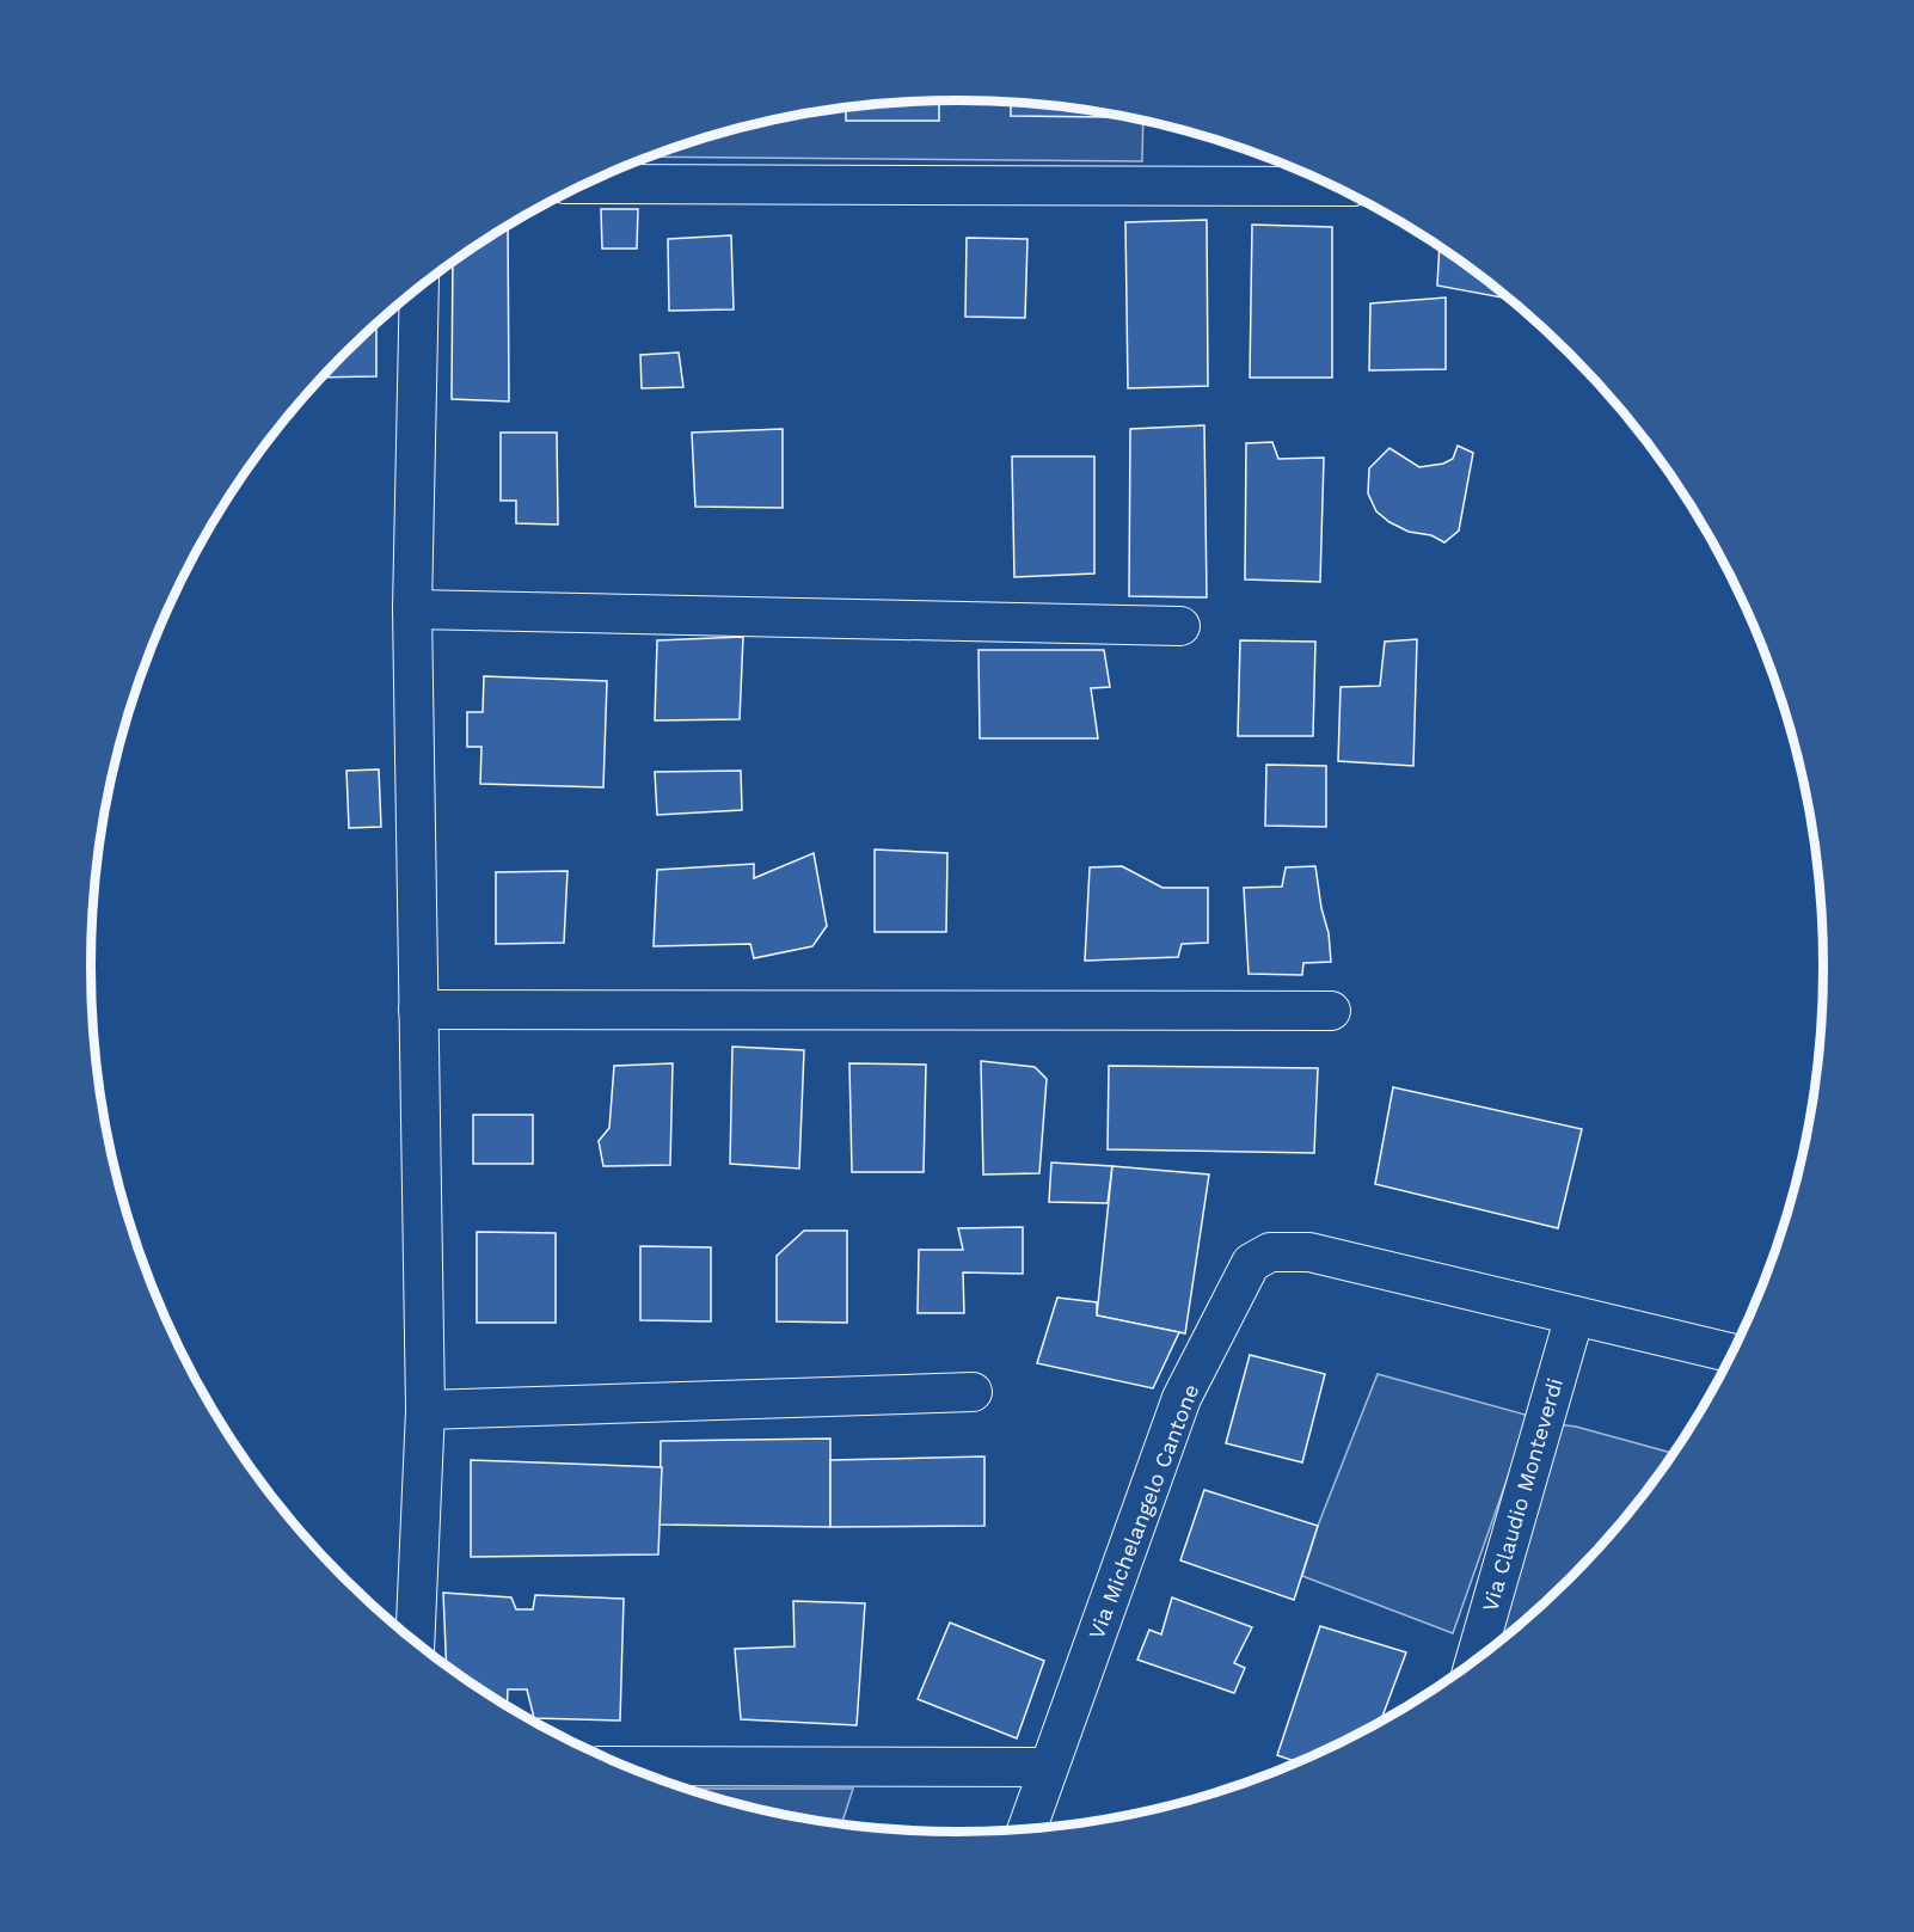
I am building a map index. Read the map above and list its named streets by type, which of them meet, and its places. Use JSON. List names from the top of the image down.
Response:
{
  "streets": {
    "street": ["Via Claudio Monteverdi", "Via Michelangelo Cantone"]
  },
  "crossings": [
    ["Via Claudio Monteverdi", "Via Michelangelo Cantone"]
  ]
}
